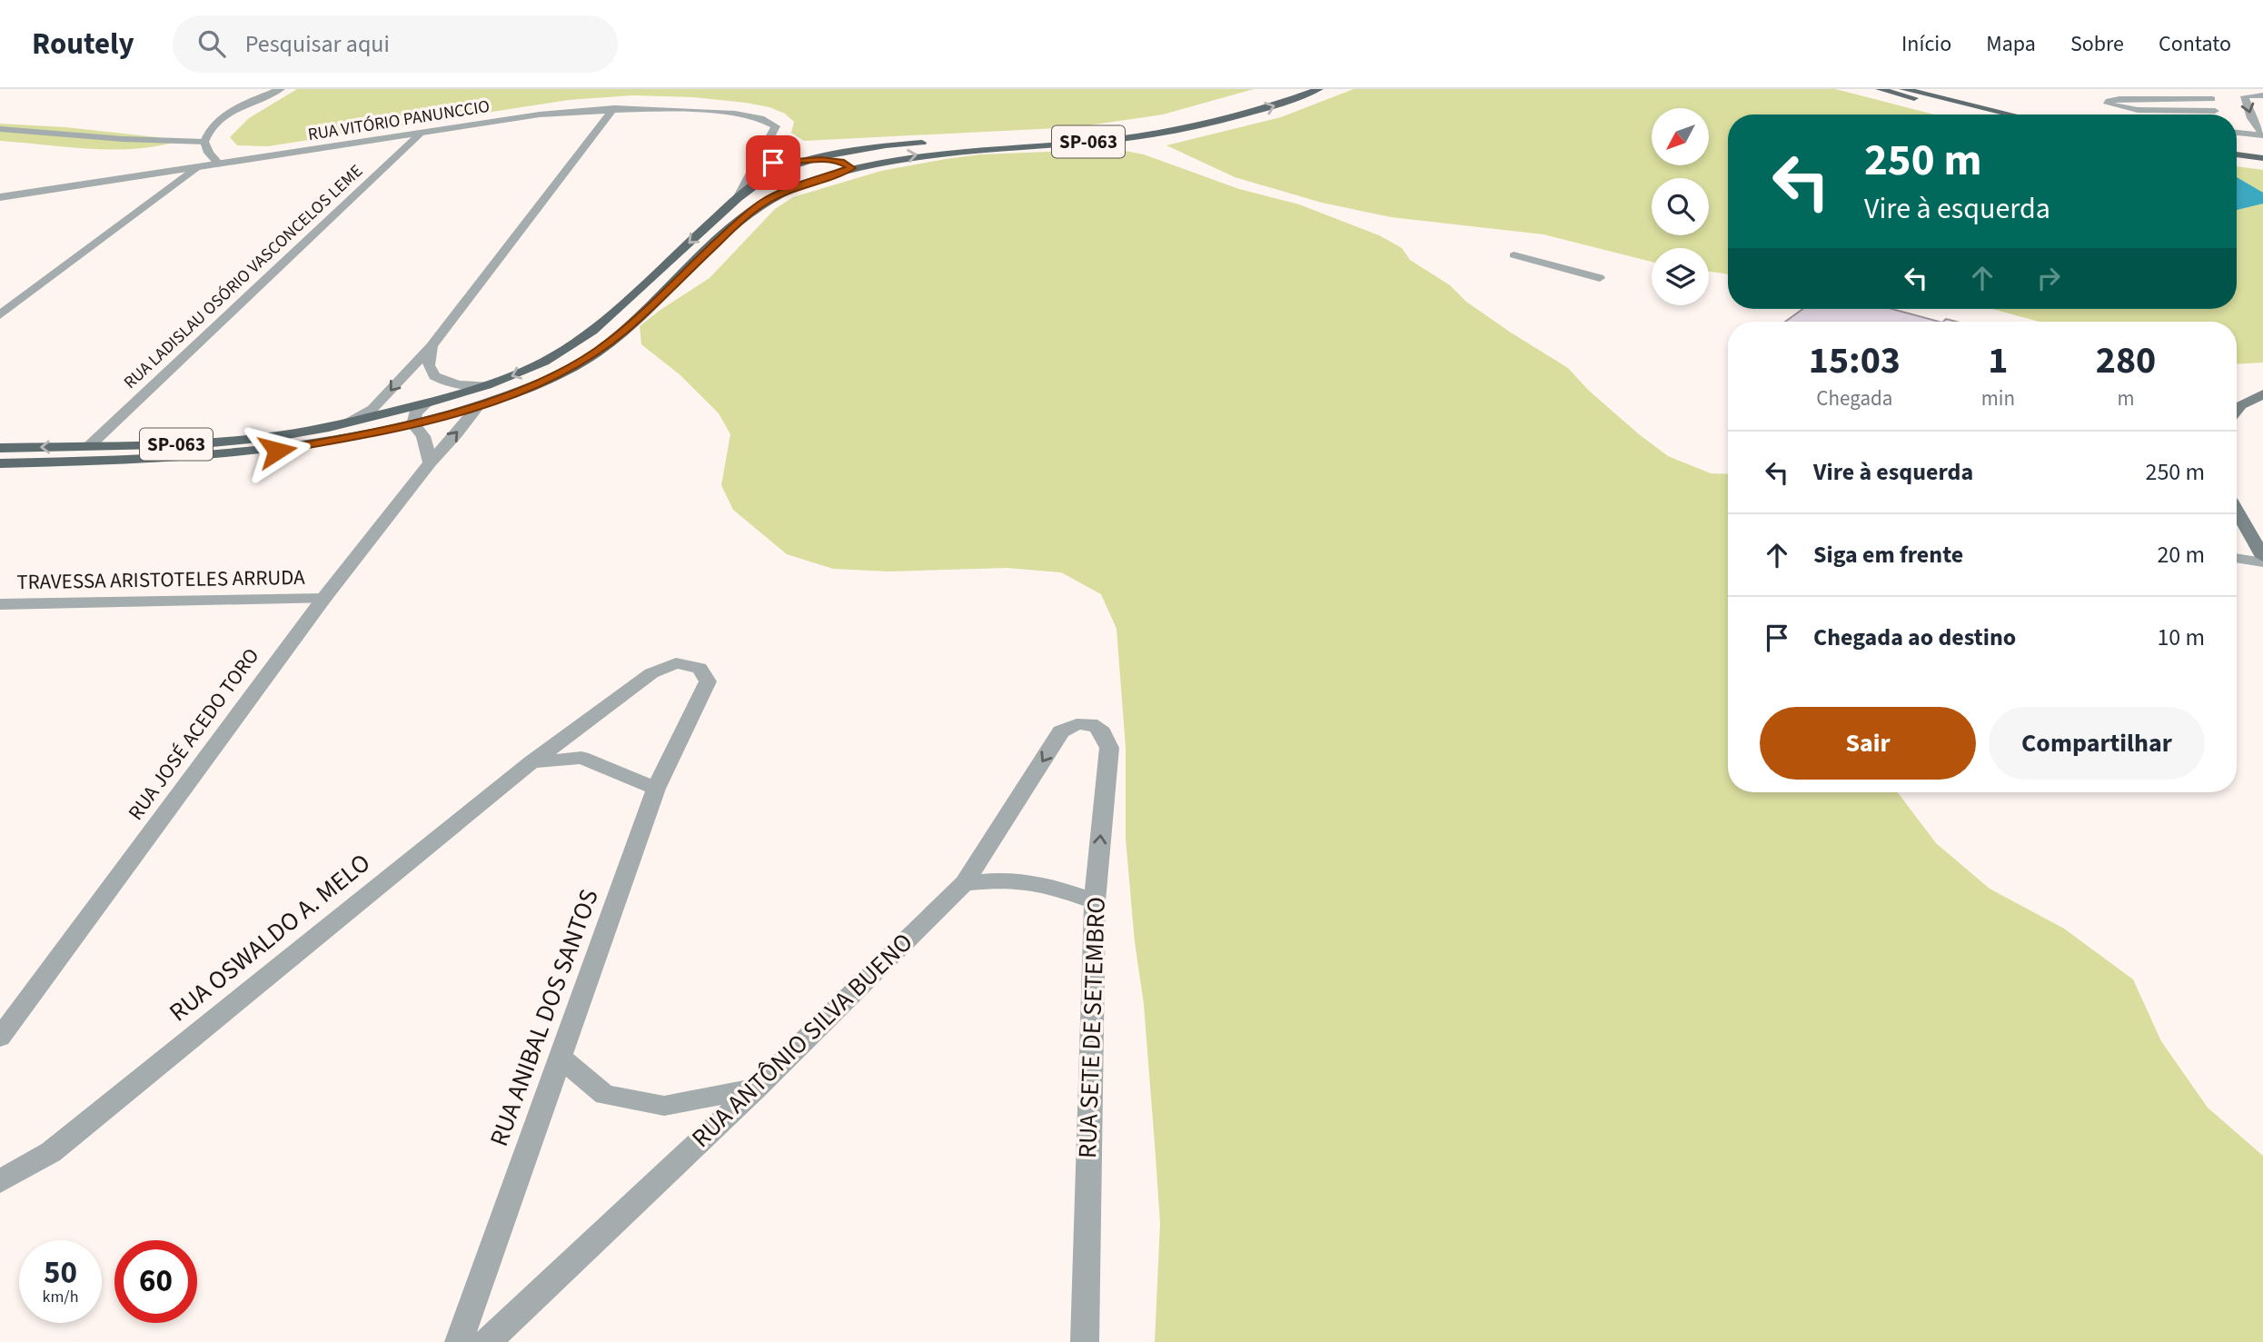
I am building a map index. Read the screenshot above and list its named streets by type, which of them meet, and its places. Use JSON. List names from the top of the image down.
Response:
{
  "streets": {
    "main road": ["SP-063"],
    "street": [
      "RUA VITÓRIO PANUNCCIO",
      "RUA LADISLAU OSÓRIO VASCONCELOS LEME",
      "TRAVESSA ARISTOTELES ARRUDA",
      "RUA JOSÉ ACEDO TORO",
      "RUA OSWALDO A. MELO",
      "RUA ANIBAL DOS SANTOS",
      "RUA SETE DE SETEMBRO",
      "RUA ANTÔNIO SILVA BUENO"
    ]
  },
  "crossings": [
    ["RUA VITÓRIO PANUNCCIO", "SP-063"],
    ["RUA VITÓRIO PANUNCCIO", "RUA LADISLAU OSÓRIO VASCONCELOS LEME"],
    ["SP-063", "RUA LADISLAU OSÓRIO VASCONCELOS LEME"],
    ["SP-063", "RUA JOSÉ ACEDO TORO"],
    ["TRAVESSA ARISTOTELES ARRUDA", "RUA JOSÉ ACEDO TORO"],
    ["RUA OSWALDO A. MELO", "RUA ANIBAL DOS SANTOS"],
    ["RUA SETE DE SETEMBRO", "RUA ANTÔNIO SILVA BUENO"]
  ],
  "north": "bottom left",
  "page": {
    "header": "Routely",
    "search": "Pesquisar aqui",
    "nav": [
      "Início",
      "Mapa",
      "Sobre",
      "Contato"
    ],
    "turn": ["250 m", "Vire à esquerda"],
    "eta": [
      "15:03",
      "Chegada",
      "1",
      "min",
      "280",
      "m"
    ],
    "list": [
      {
        "name": "Vire à esquerda",
        "value": "250 m"
      },
      {
        "name": "Siga em frente",
        "value": "20 m"
      },
      {
        "name": "Chegada ao destino",
        "value": "10 m"
      }
    ],
    "buttons": ["Sair", "Compartilhar"],
    "speed": "50 km/h",
    "limit": "60"
  }
}
